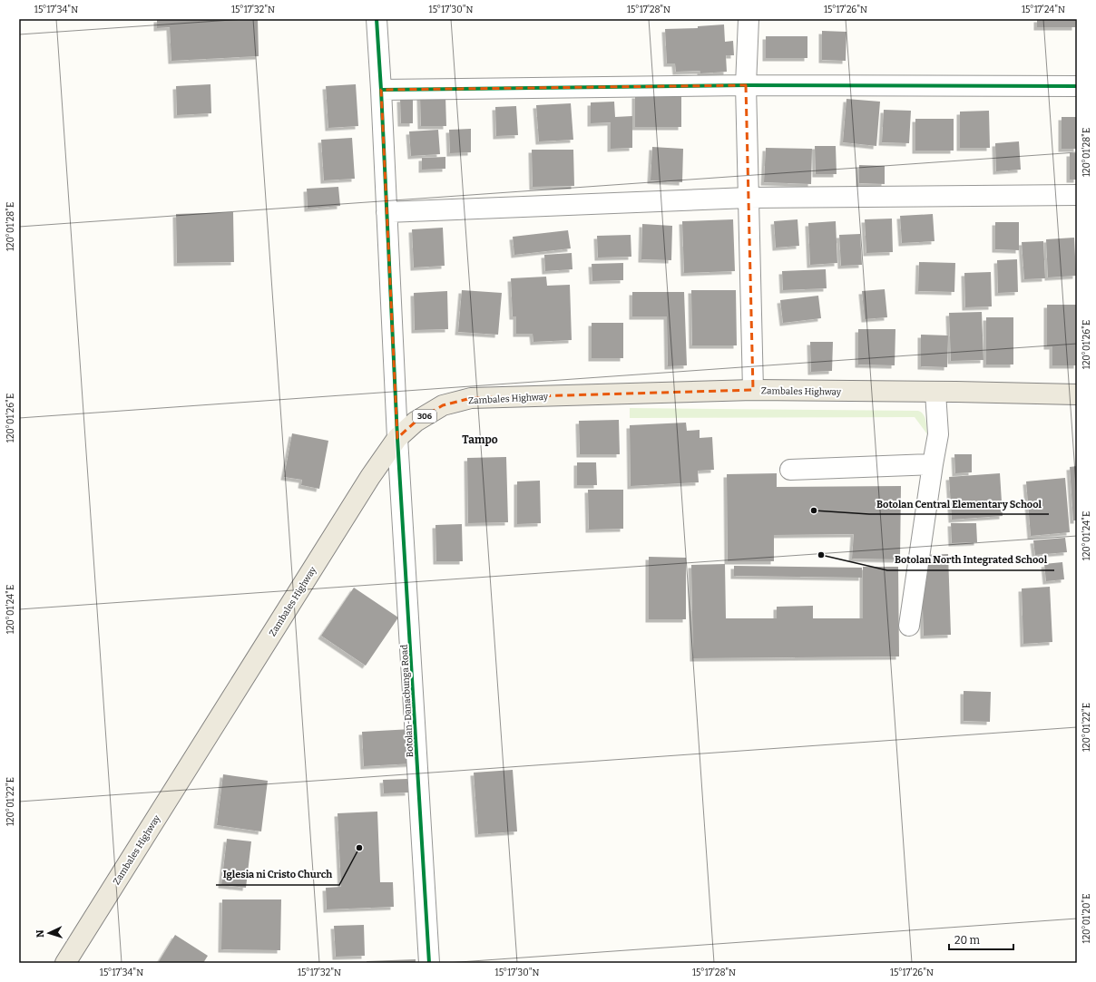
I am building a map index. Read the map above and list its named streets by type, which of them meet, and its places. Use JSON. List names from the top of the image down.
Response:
{
  "streets": {
    "main road": ["Zambales Highway", "306"],
    "street": ["Botolan-Danacbunga Road"]
  },
  "crossings": [
    ["Zambales Highway", "Botolan-Danacbunga Road"]
  ],
  "districts": ["Tampo"],
  "places": ["Botolan Central Elementary School", "Botolan North Integrated School", "Iglesia ni Cristo Church"],
  "scale_bar": "20 m",
  "north": "left",
  "coordinates": [
    "15°17'34\"N",
    "15°17'32\"N",
    "15°17'30\"N",
    "15°17'28\"N",
    "15°17'26\"N",
    "15°17'24\"N",
    "120°01'28\"E",
    "120°01'26\"E",
    "120°01'24\"E",
    "120°01'22\"E",
    "120°01'20\"E"
  ]
}
